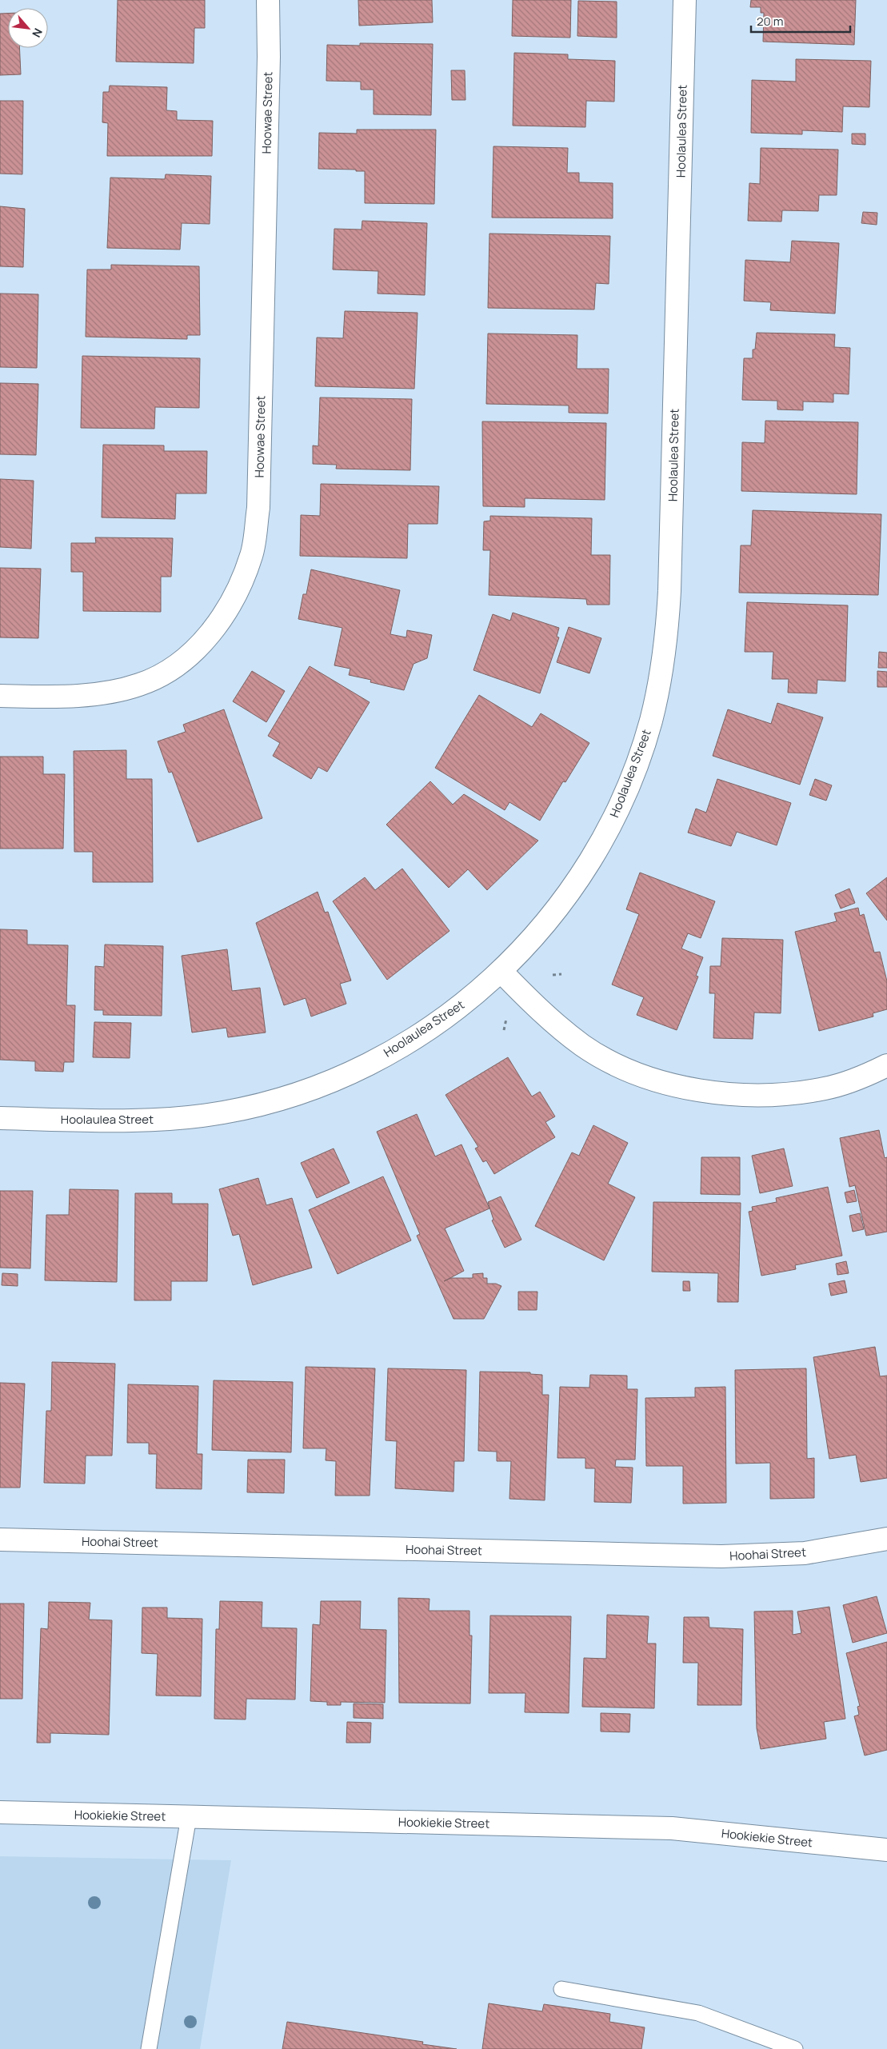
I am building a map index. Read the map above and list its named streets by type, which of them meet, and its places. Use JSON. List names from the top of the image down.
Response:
{
  "streets": {
    "street": [
      "Hoowae Street",
      "Hoolaulea Street",
      "Hoohai Street",
      "Hookiekie Street"
    ]
  },
  "scale_bar": "20 m",
  "north": "bottom right"
}
